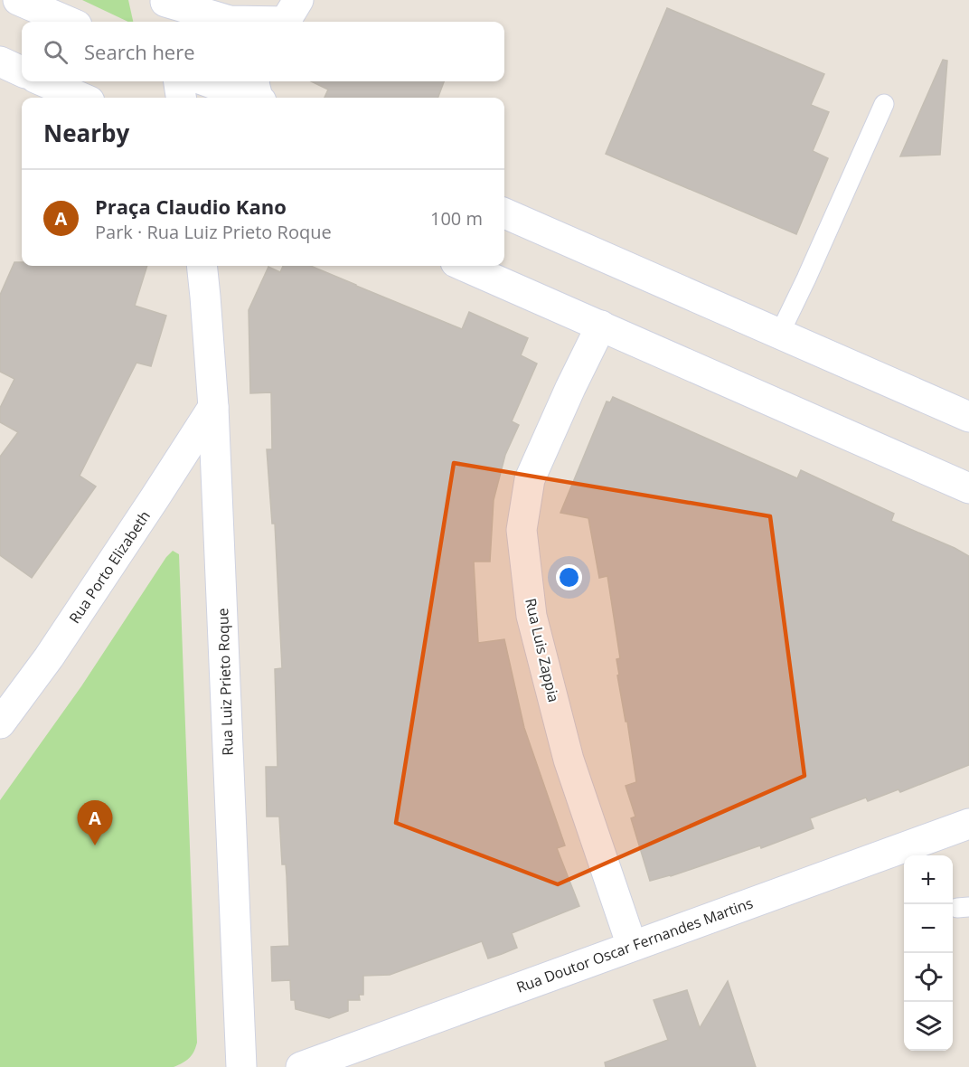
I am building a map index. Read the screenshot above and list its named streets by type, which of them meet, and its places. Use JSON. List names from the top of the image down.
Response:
{
  "streets": {
    "street": [
      "Rua Porto Elizabeth",
      "Rua Luis Zappia",
      "Rua Luiz Prieto Roque",
      "Rua Doutor Oscar Fernandes Martins"
    ]
  },
  "crossings": [
    ["Rua Porto Elizabeth", "Rua Luiz Prieto Roque"],
    ["Rua Luis Zappia", "Rua Doutor Oscar Fernandes Martins"]
  ],
  "page": {
    "search": "Search here",
    "heading": "Nearby",
    "list": [
      {
        "mark": "A",
        "name": "Praça Claudio Kano",
        "note": "Park · Rua Luiz Prieto Roque",
        "value": "100 m"
      }
    ],
    "pins": "A",
    "map_buttons": ["+", "−"]
  }
}
